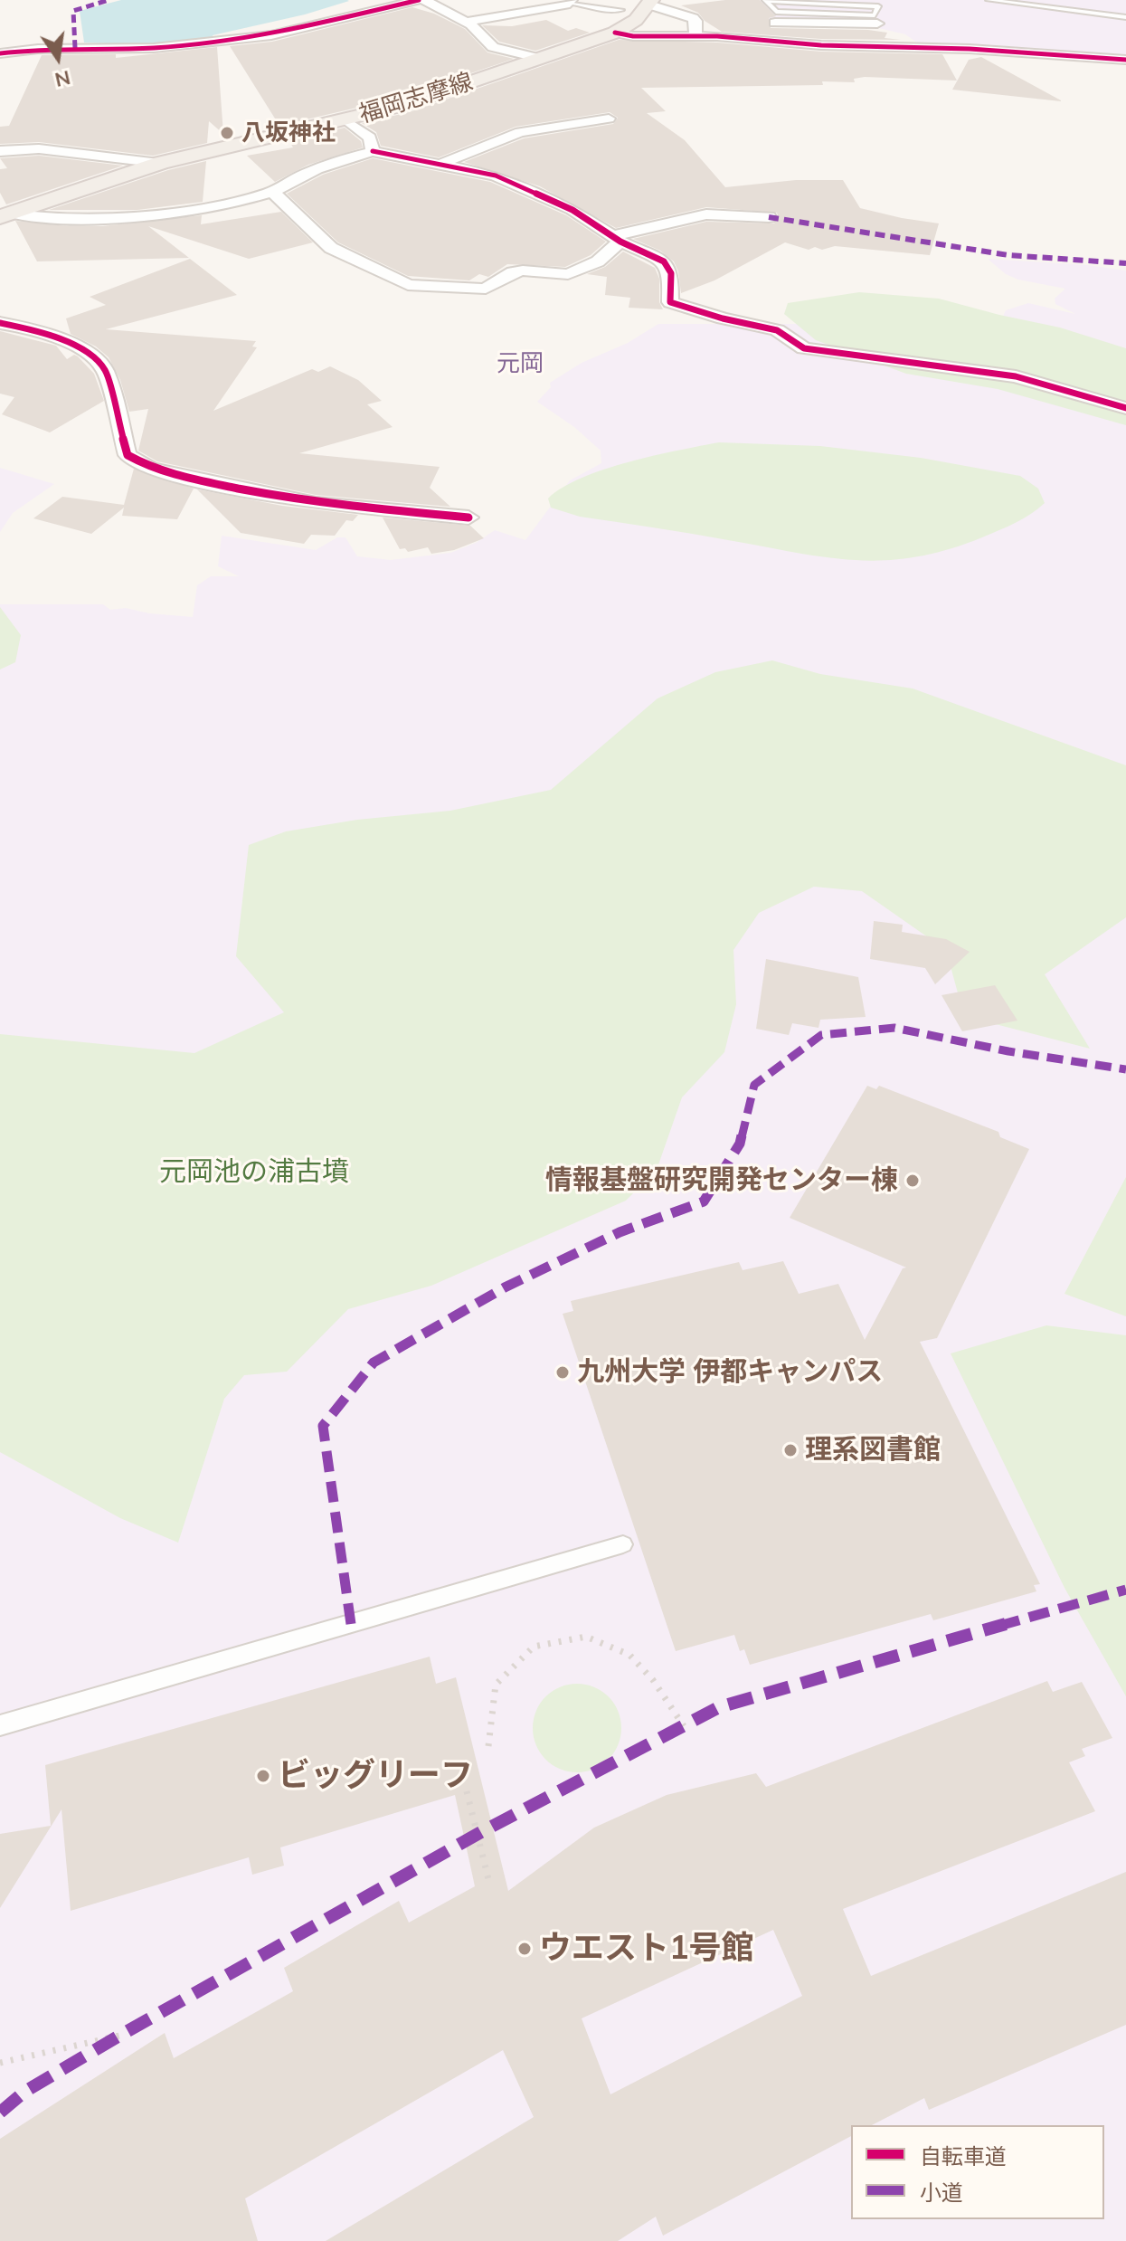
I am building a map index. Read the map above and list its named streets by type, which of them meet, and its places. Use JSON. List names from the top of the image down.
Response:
{
  "streets": {
    "main road": ["福岡志摩線"]
  },
  "districts": ["元岡"],
  "parks": ["元岡池の浦古墳"],
  "places": [
    "八坂神社",
    "情報基盤研究開発センター棟",
    "九州大学 伊都キャンパス",
    "理系図書館",
    "ビッグリーフ",
    "ウエスト1号館"
  ],
  "legend": ["自転車道", "小道"],
  "north": "bottom"
}
